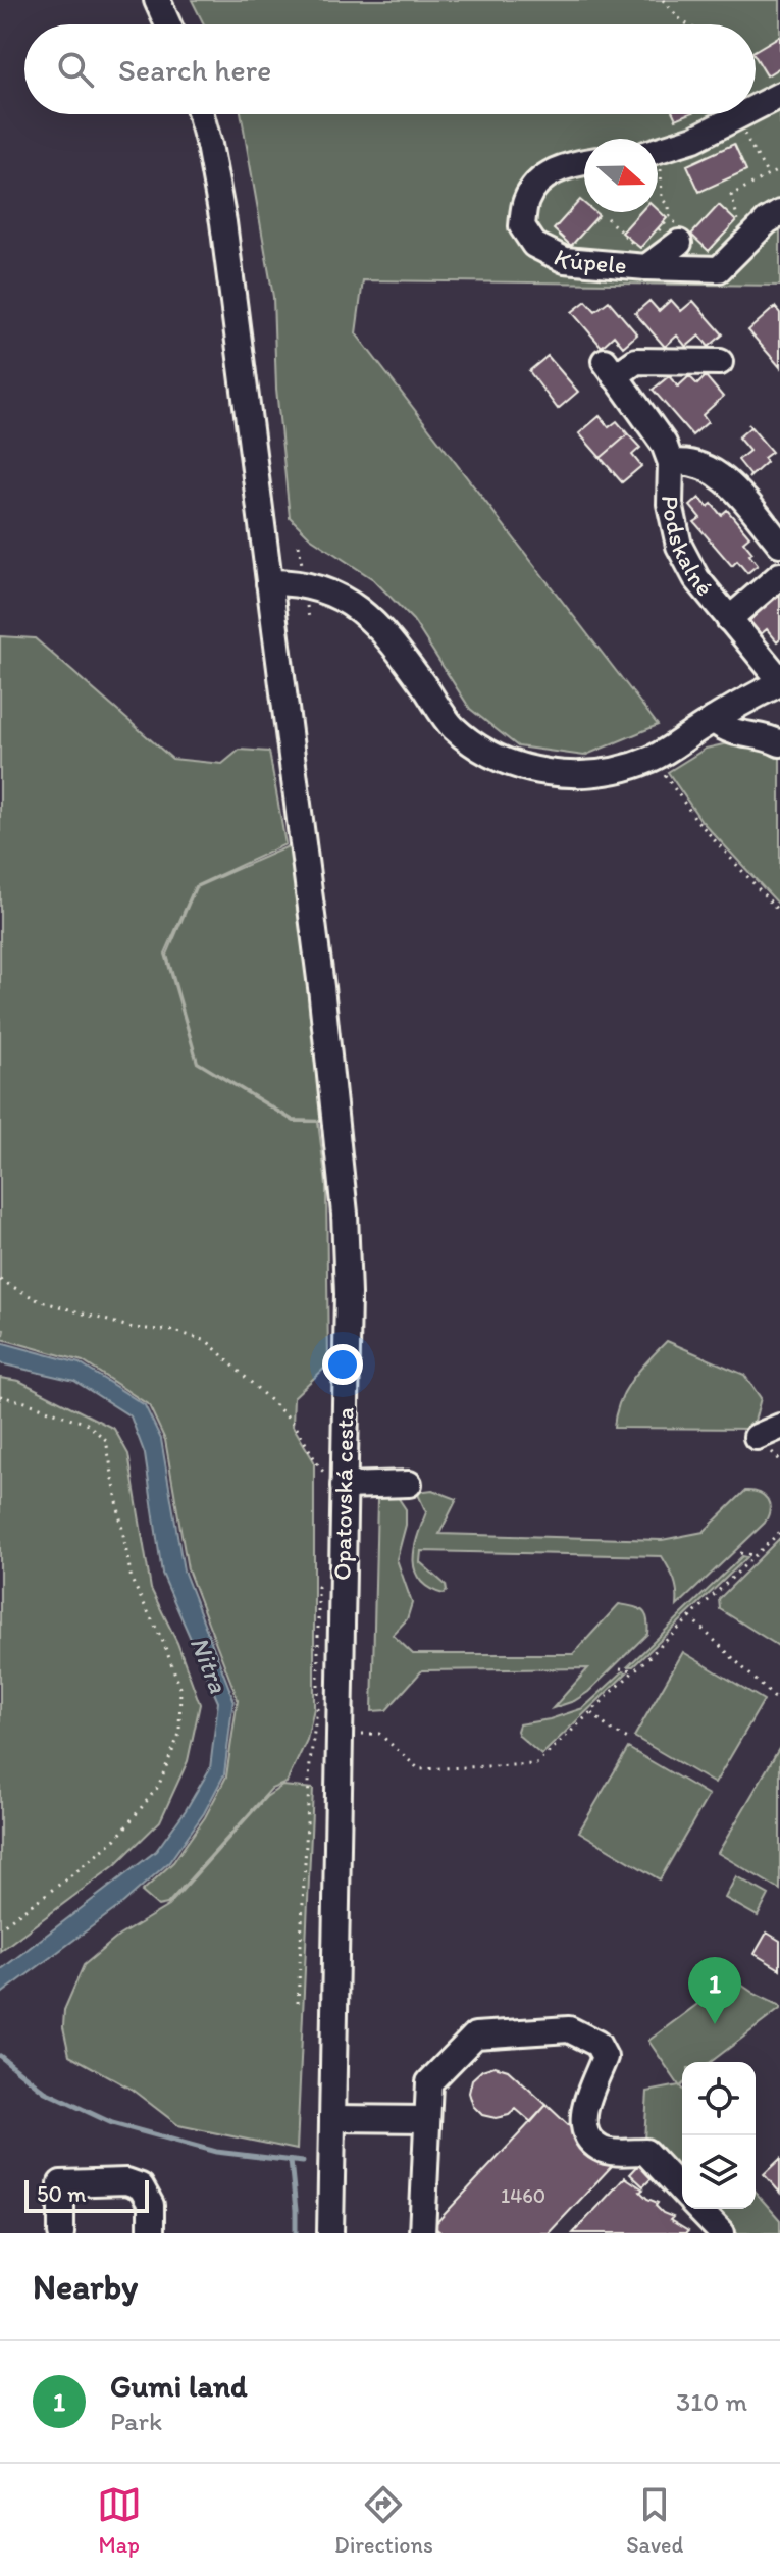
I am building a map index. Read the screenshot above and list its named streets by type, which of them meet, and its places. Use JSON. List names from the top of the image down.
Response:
{
  "streets": {
    "street": ["Kúpele", "Podskalné", "Opatovská cesta"]
  },
  "water": ["Nitra"],
  "house_numbers": ["1460"],
  "scale_bar": "50 m",
  "north": "right",
  "page": {
    "search": "Search here",
    "pins": "1",
    "scale": "50 m",
    "heading": "Nearby",
    "list": [
      {
        "mark": "1",
        "name": "Gumi land",
        "note": "Park",
        "value": "310 m"
      }
    ],
    "nav": ["Map", "Directions", "Saved"]
  }
}
